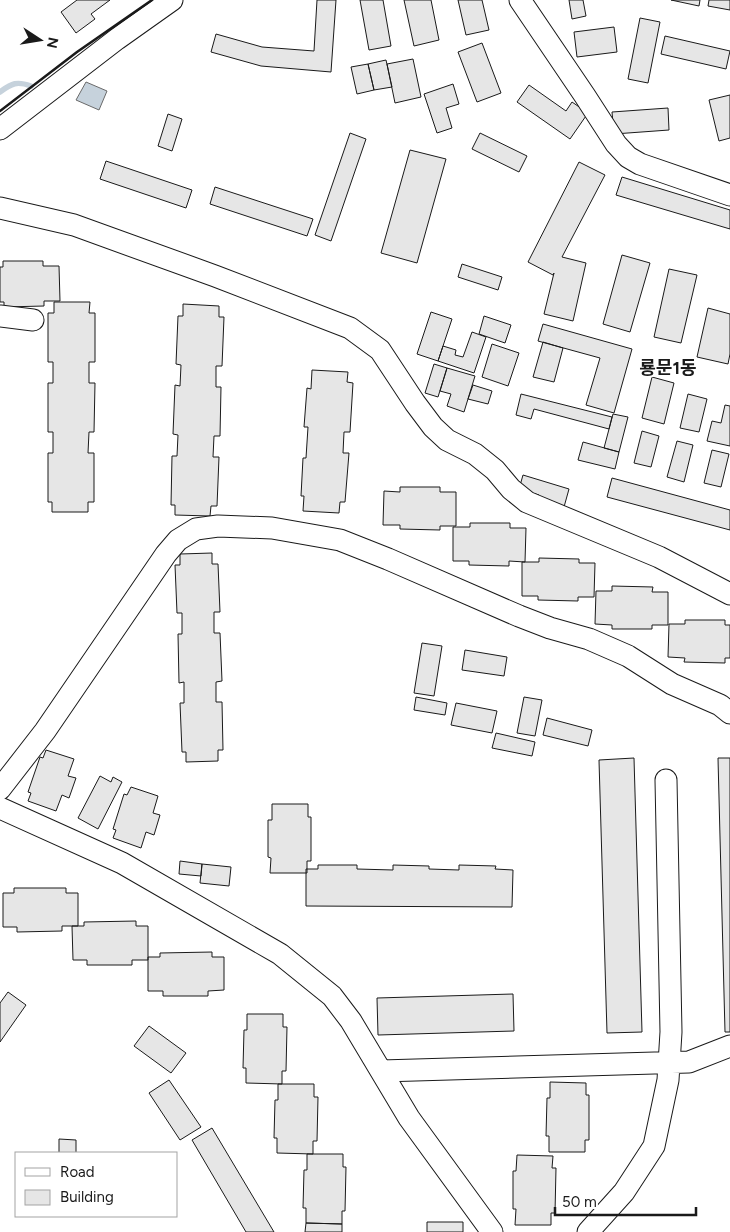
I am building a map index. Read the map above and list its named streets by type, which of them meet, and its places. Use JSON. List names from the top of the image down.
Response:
{
  "districts": ["룡문1동"],
  "legend": ["Road", "Building"],
  "scale_bar": "50 m",
  "north": "right"
}
